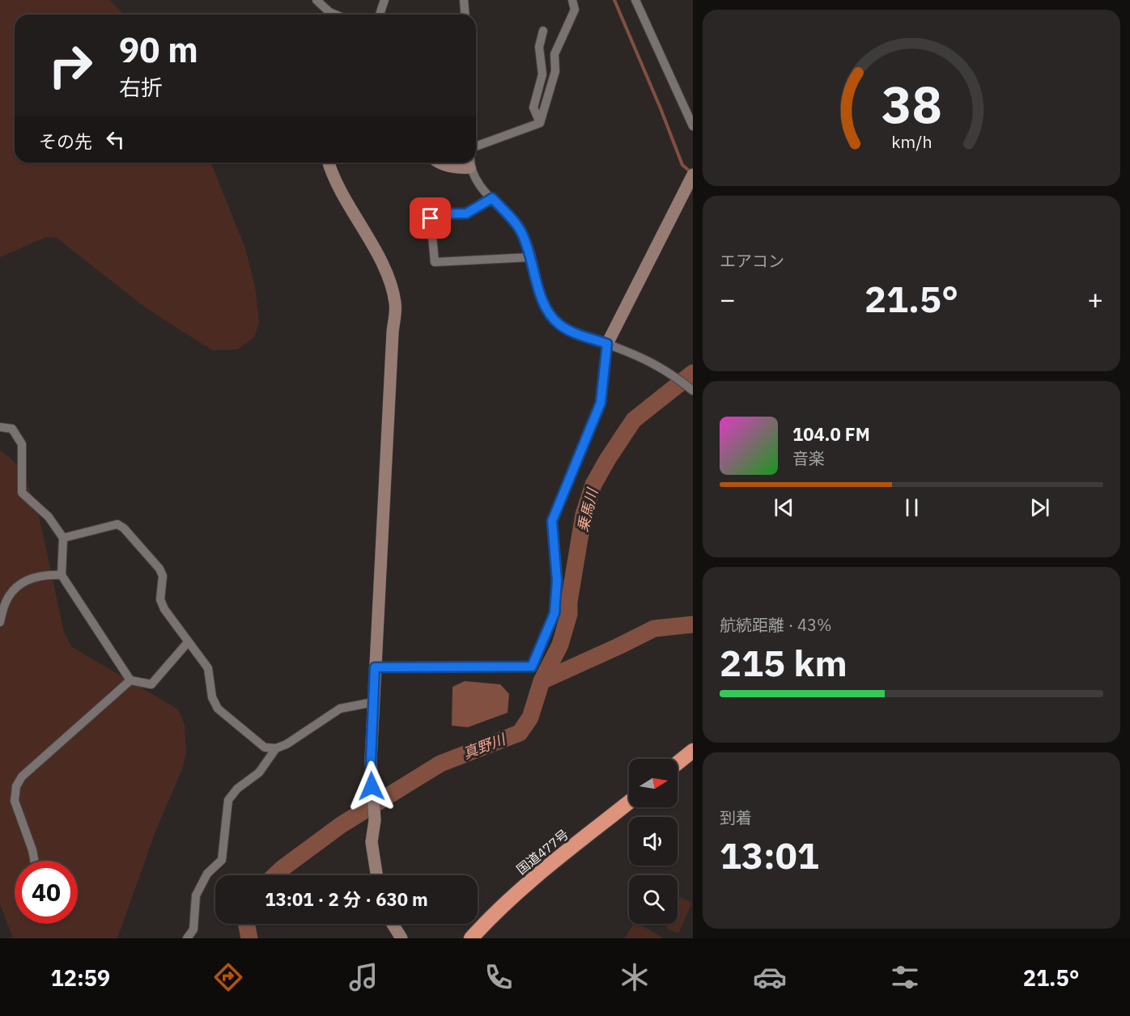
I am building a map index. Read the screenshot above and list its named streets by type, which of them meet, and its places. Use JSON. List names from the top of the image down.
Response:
{
  "streets": {
    "highway": ["国道477号"]
  },
  "water": ["乗馬川", "真野川"],
  "north": "right",
  "page": {
    "turn": ["90 m", "右折"],
    "then": "その先",
    "tile": [
      "エアコン",
      ["航続距離 · 43%", "215 km"],
      ["到着", "13:01"]
    ],
    "heat": ["−", "21.5°", "+"],
    "song": ["104.0 FM", "音楽"],
    "limit": "40",
    "trip": "13:01 · 2 分 · 630 m",
    "tabs": ["12:59", "21.5°"],
    "gauge": ["38", "km/h"]
  }
}
